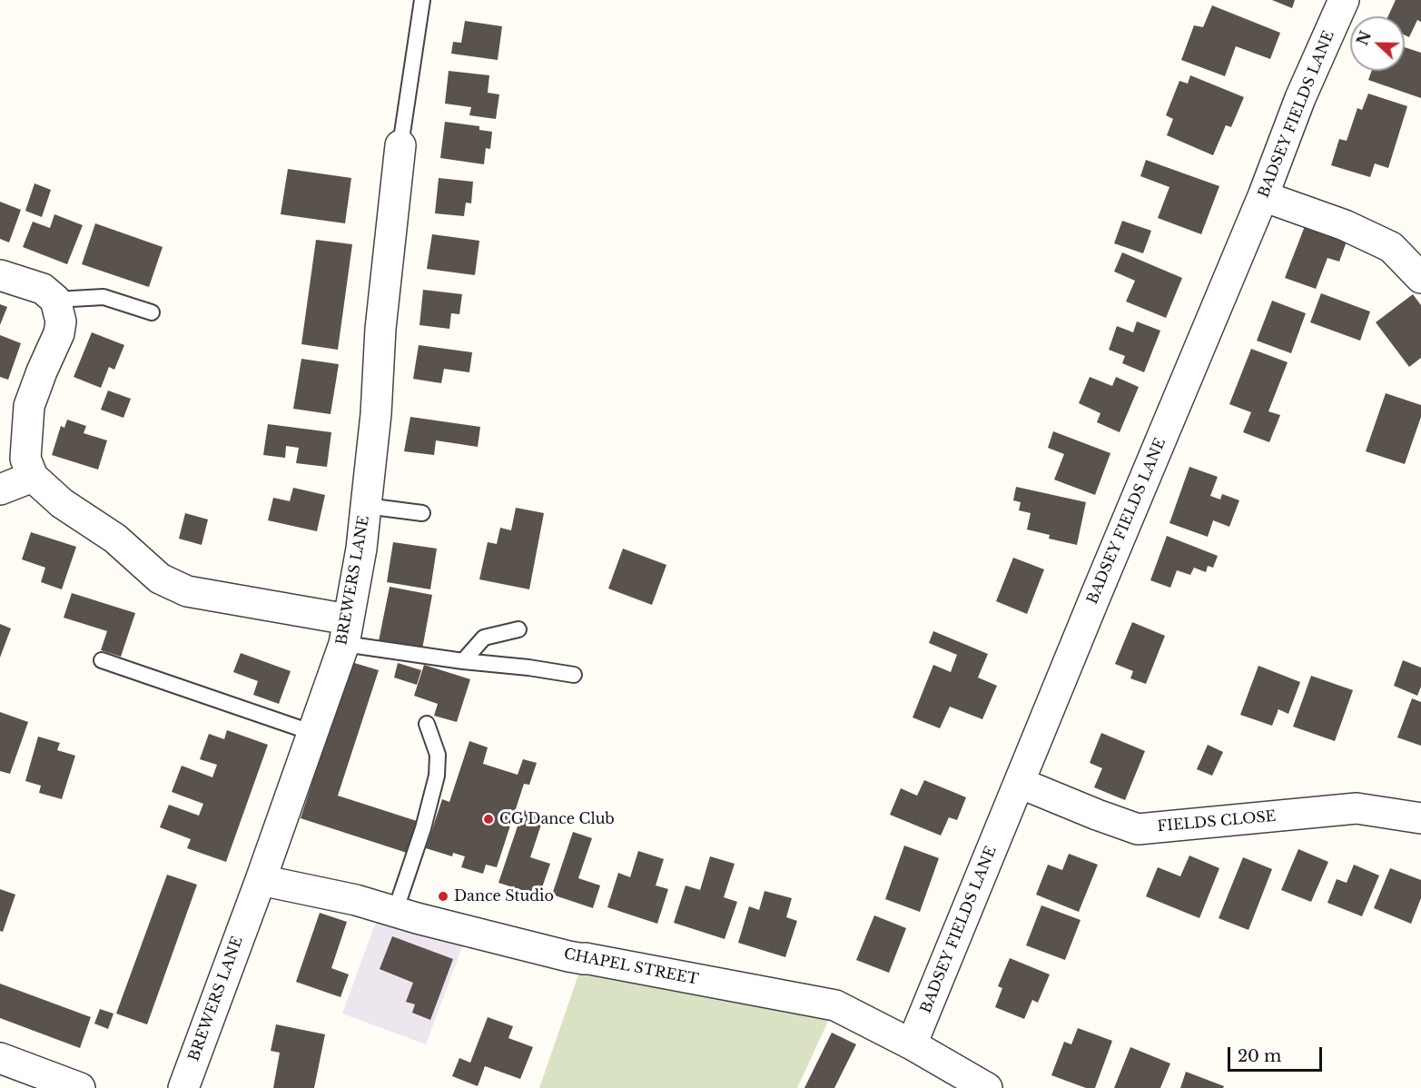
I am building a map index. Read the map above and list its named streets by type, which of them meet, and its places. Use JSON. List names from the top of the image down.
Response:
{
  "streets": {
    "street": [
      "BADSEY FIELDS LANE",
      "BREWERS LANE",
      "FIELDS CLOSE",
      "CHAPEL STREET"
    ]
  },
  "crossings": [
    ["BADSEY FIELDS LANE", "FIELDS CLOSE"],
    ["BADSEY FIELDS LANE", "CHAPEL STREET"],
    ["BREWERS LANE", "CHAPEL STREET"]
  ],
  "places": ["CG Dance Club", "Dance Studio"],
  "scale_bar": "20 m",
  "north": "left"
}
